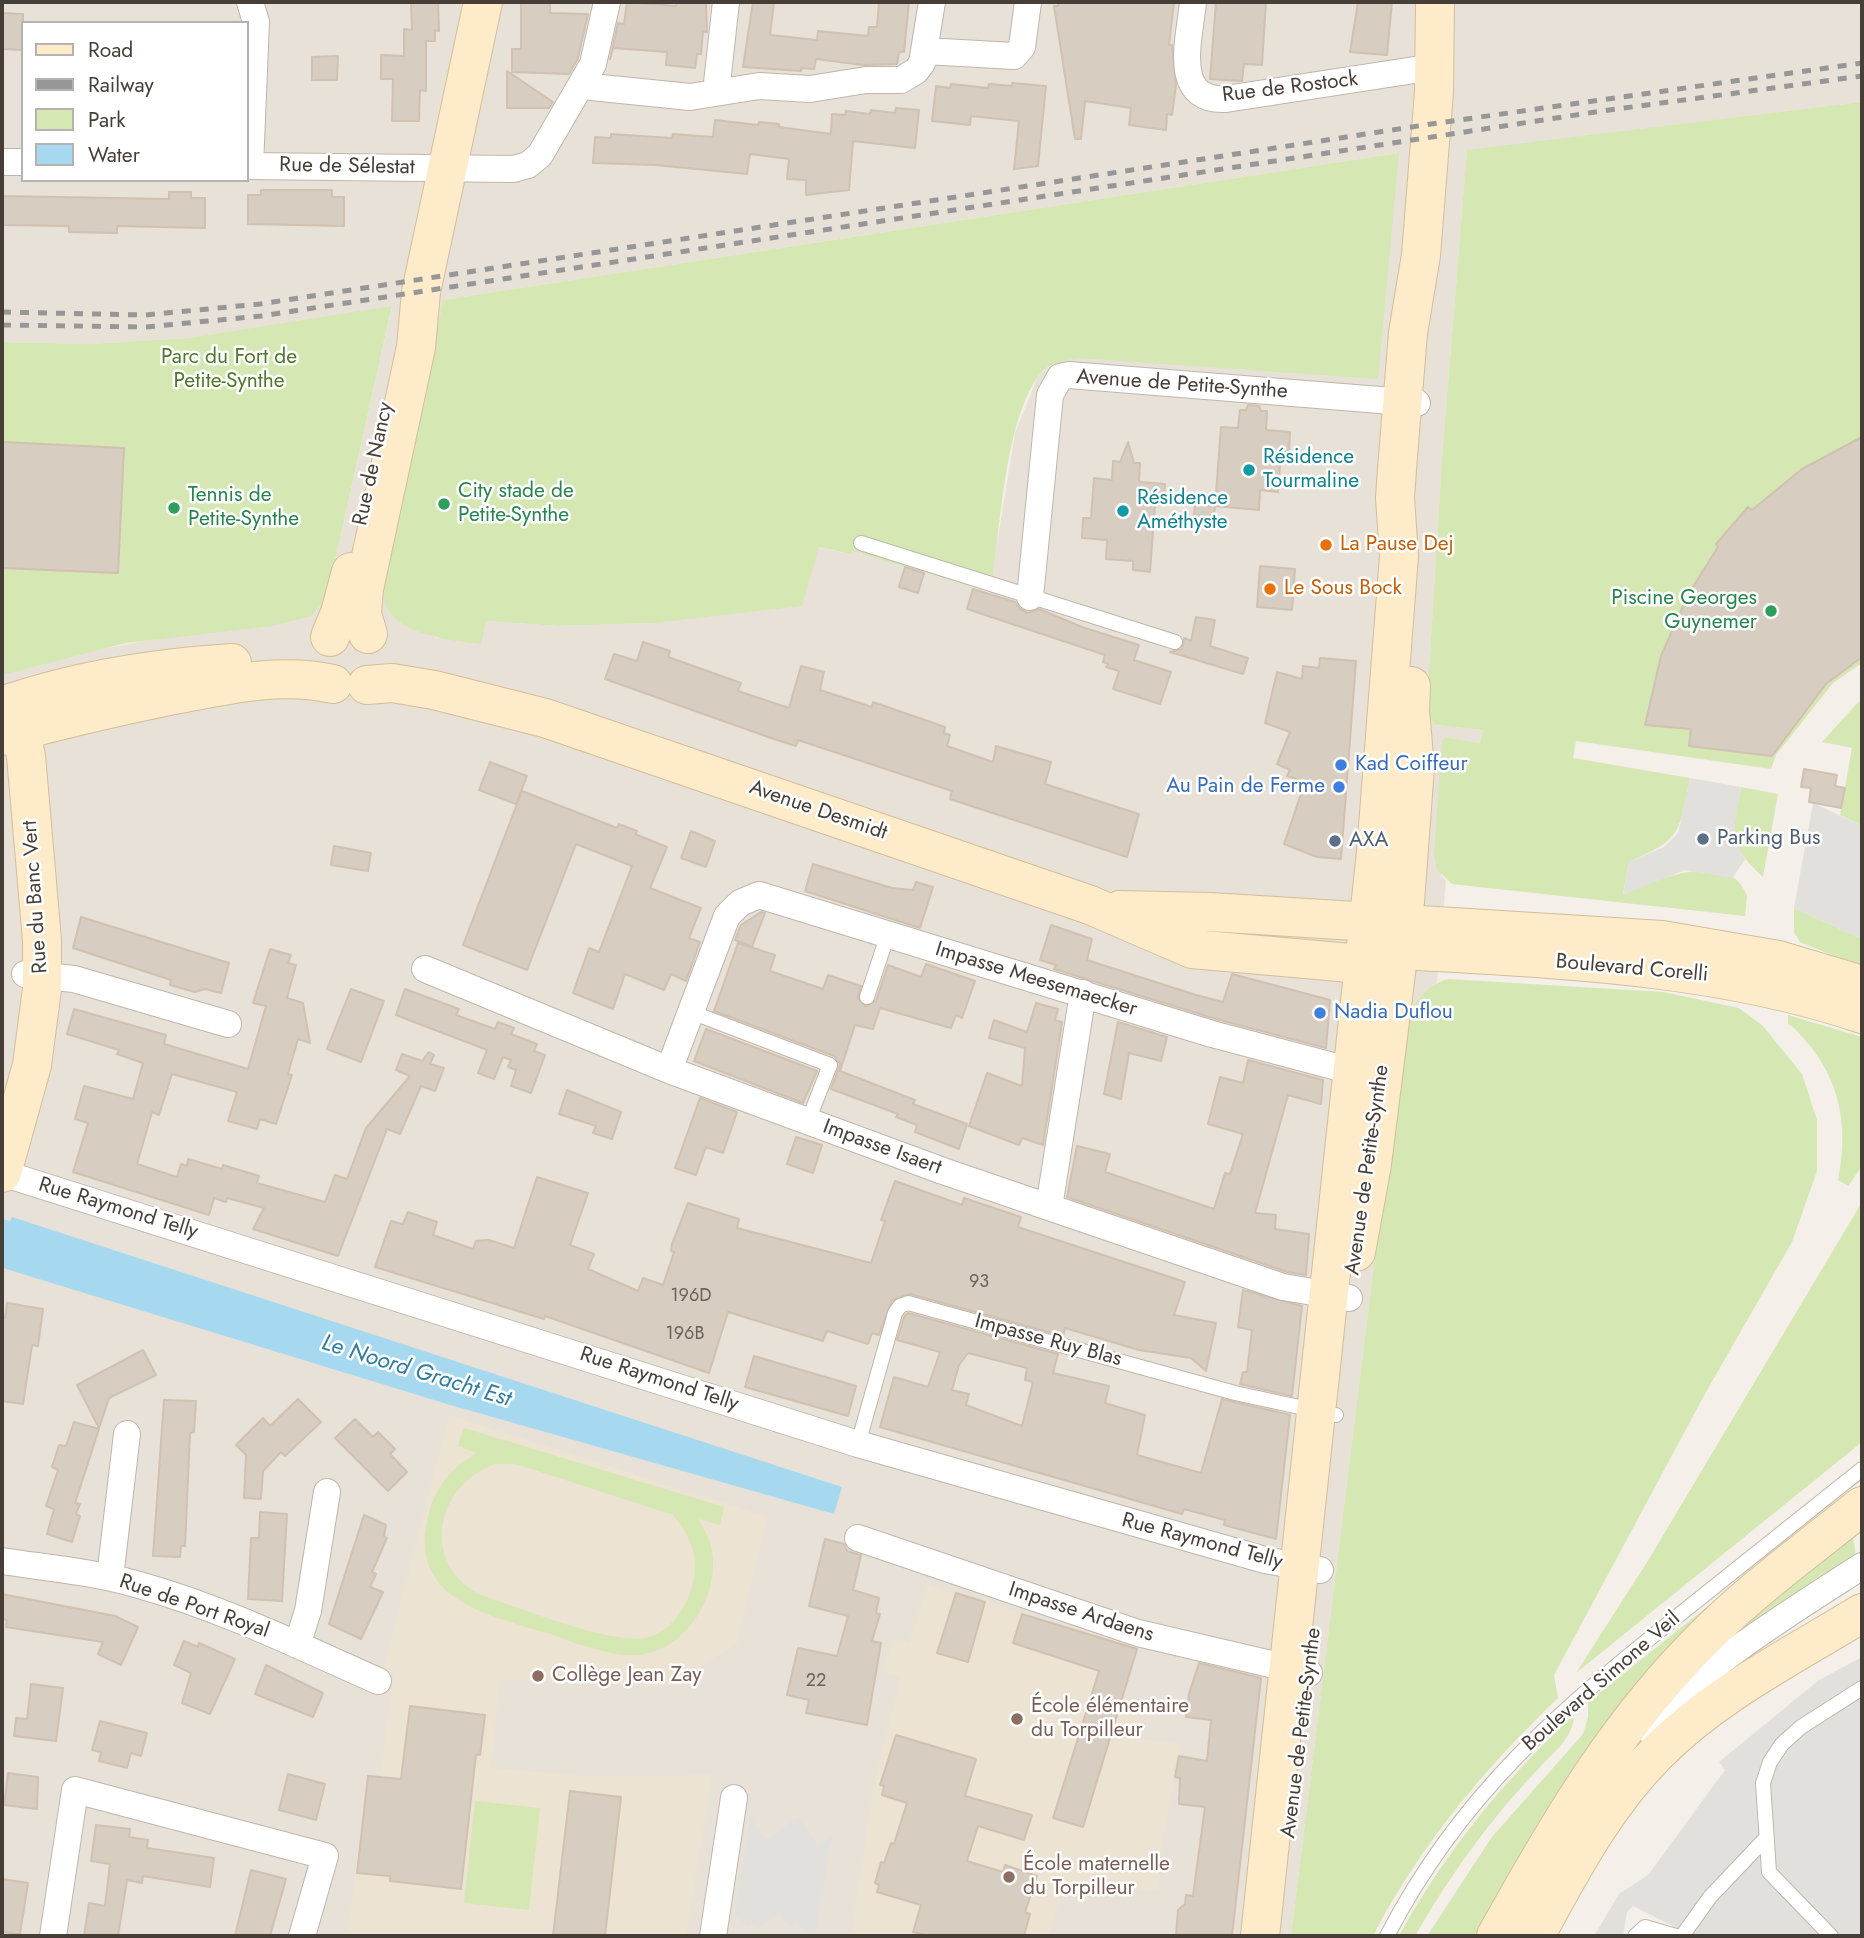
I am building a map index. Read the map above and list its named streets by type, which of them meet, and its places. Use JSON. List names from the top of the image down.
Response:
{
  "streets": {
    "main road": [
      "Avenue de Petite-Synthe",
      "Rue de Nancy",
      "Avenue Desmidt",
      "Rue du Banc Vert",
      "Boulevard Corelli",
      "Boulevard Simone Veil"
    ],
    "street": [
      "Rue de Rostock",
      "Rue de Sélestat",
      "Impasse Meesemaecker",
      "Impasse Isaert",
      "Rue Raymond Telly",
      "Rue de Port Royal",
      "Impasse Ardaens"
    ],
    "lane": ["Impasse Ruy Blas"]
  },
  "crossings": [
    ["Rue de Rostock", "Avenue de Petite-Synthe"],
    ["Rue de Sélestat", "Rue de Nancy"],
    ["Avenue de Petite-Synthe", "Avenue Desmidt"],
    ["Avenue de Petite-Synthe", "Boulevard Corelli"],
    ["Avenue de Petite-Synthe", "Impasse Meesemaecker"],
    ["Avenue de Petite-Synthe", "Impasse Isaert"],
    ["Avenue de Petite-Synthe", "Rue Raymond Telly"],
    ["Avenue de Petite-Synthe", "Impasse Ruy Blas"],
    ["Avenue de Petite-Synthe", "Impasse Ardaens"],
    ["Rue de Nancy", "Avenue Desmidt"],
    ["Avenue Desmidt", "Boulevard Corelli"],
    ["Rue du Banc Vert", "Rue Raymond Telly"],
    ["Rue Raymond Telly", "Impasse Ruy Blas"]
  ],
  "water": ["Le Noord Gracht Est"],
  "parks": ["Parc du Fort de Petite-Synthe"],
  "places": [
    "Résidence Tourmaline",
    "City stade de Petite-Synthe",
    "Tennis de Petite-Synthe",
    "Résidence Améthyste",
    "La Pause Dej",
    "Le Sous Bock",
    "Piscine Georges Guynemer",
    "Kad Coiffeur",
    "Au Pain de Ferme",
    "Parking Bus",
    "AXA",
    "Nadia Duflou",
    "Collège Jean Zay",
    "École élémentaire du Torpilleur",
    "École maternelle du Torpilleur"
  ],
  "house_numbers": [
    "93",
    "196D",
    "196B",
    "22"
  ],
  "legend": [
    "Road",
    "Railway",
    "Park",
    "Water"
  ]
}
